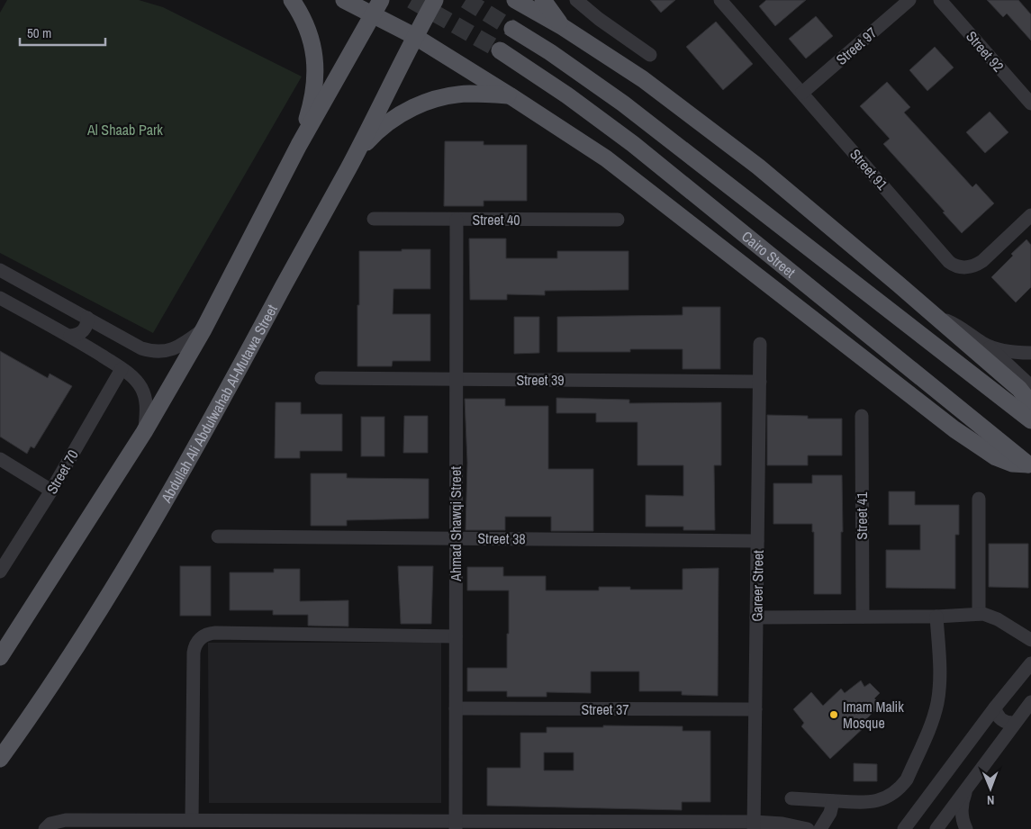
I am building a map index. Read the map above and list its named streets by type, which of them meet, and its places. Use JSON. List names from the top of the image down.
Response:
{
  "streets": {
    "main road": ["Cairo Street", "Abdullah Ali Abdulwahab Al-Mutawa Street"],
    "street": [
      "Street 97",
      "Street 92",
      "Street 91",
      "Street 40",
      "Street 39",
      "Street 70",
      "Street 41",
      "Ahmad Shawqi Street",
      "Street 38",
      "Gareer Street",
      "Street 37"
    ]
  },
  "crossings": [
    ["Street 97", "Street 91"],
    ["Street 40", "Ahmad Shawqi Street"],
    ["Street 39", "Ahmad Shawqi Street"],
    ["Street 39", "Gareer Street"],
    ["Ahmad Shawqi Street", "Street 38"],
    ["Ahmad Shawqi Street", "Street 37"],
    ["Street 38", "Gareer Street"],
    ["Gareer Street", "Street 37"]
  ],
  "parks": ["Al Shaab Park"],
  "places": ["Imam Malik Mosque"],
  "scale_bar": "50 m",
  "north": "bottom"
}
